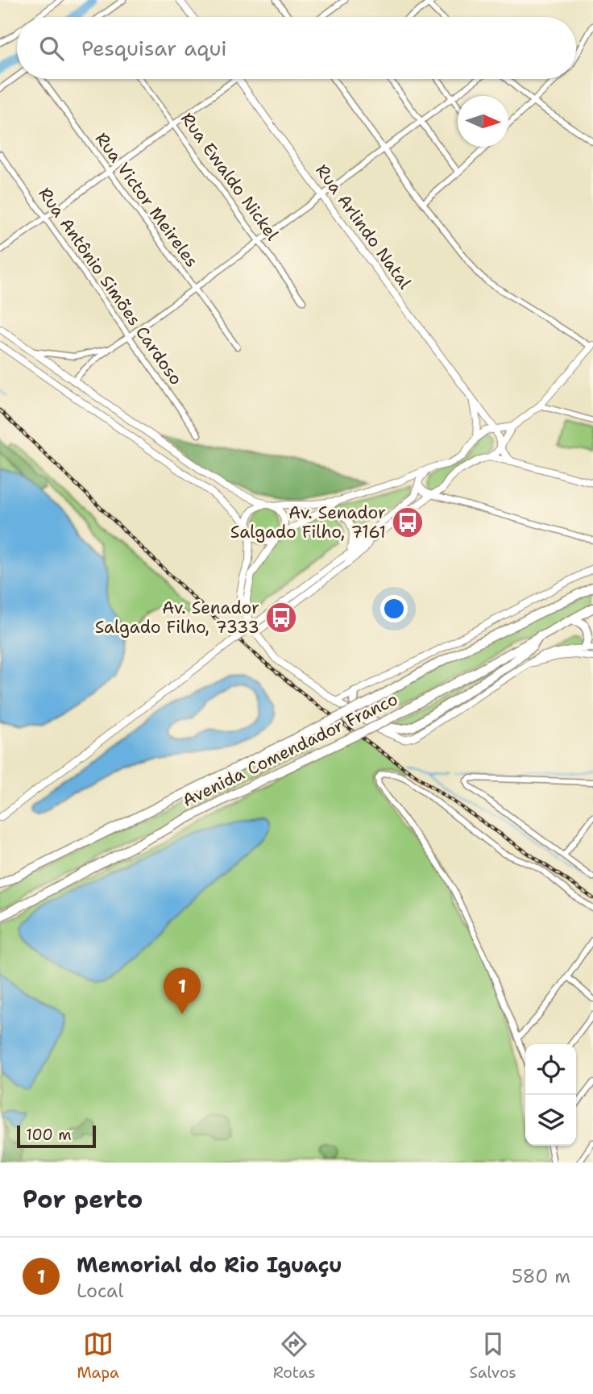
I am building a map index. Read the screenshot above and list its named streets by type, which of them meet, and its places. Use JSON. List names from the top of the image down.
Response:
{
  "streets": {
    "highway": ["Avenida Comendador Franco"],
    "main road": ["Rua Arlindo Natal"],
    "street": ["Rua Ewaldo Nickel", "Rua Victor Meireles", "Rua Antônio Simões Cardoso"]
  },
  "places": {
    "bus stop": ["Av. Senador Salgado Filho, 7161", "Av. Senador Salgado Filho, 7333"]
  },
  "scale_bar": "100 m",
  "north": "right",
  "page": {
    "search": "Pesquisar aqui",
    "pins": "1",
    "scale": "100 m",
    "heading": "Por perto",
    "list": [
      {
        "mark": "1",
        "name": "Memorial do Rio Iguaçu",
        "note": "Local",
        "value": "580 m"
      }
    ],
    "nav": ["Mapa", "Rotas", "Salvos"]
  }
}
